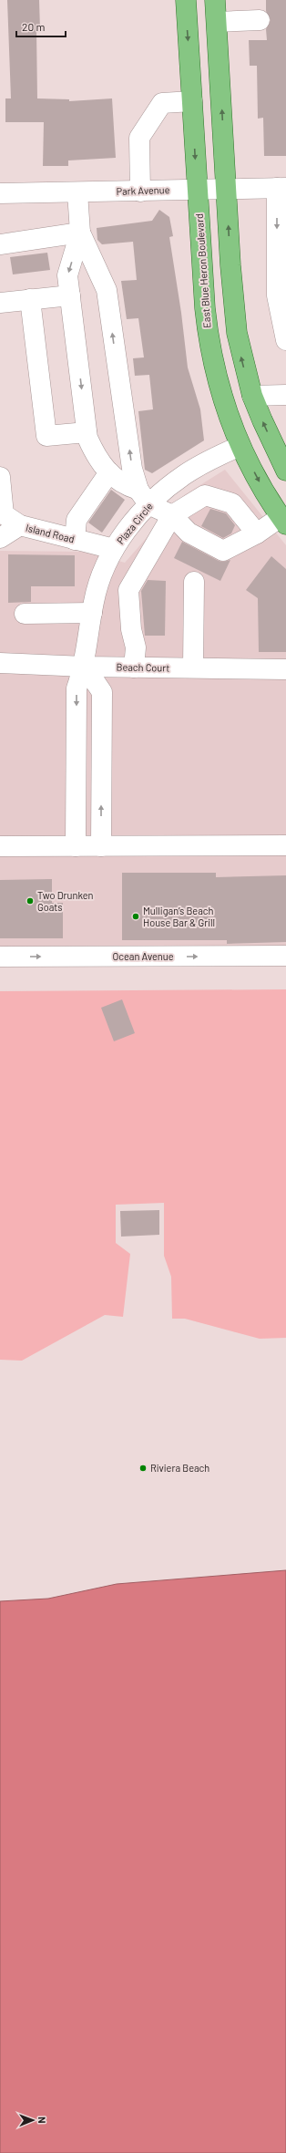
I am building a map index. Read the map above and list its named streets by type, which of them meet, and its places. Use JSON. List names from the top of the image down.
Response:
{
  "streets": {
    "main road": ["East Blue Heron Boulevard"],
    "street": [
      "Park Avenue",
      "Plaza Circle",
      "Island Road",
      "Beach Court",
      "Ocean Avenue"
    ]
  },
  "crossings": [
    ["Park Avenue", "East Blue Heron Boulevard"],
    ["East Blue Heron Boulevard", "Plaza Circle"],
    ["Plaza Circle", "Island Road"],
    ["Plaza Circle", "Beach Court"]
  ],
  "places": ["Two Drunken Goats", "Mulligan’s Beach House Bar & Grill", "Riviera Beach"],
  "scale_bar": "20 m",
  "north": "right"
}
